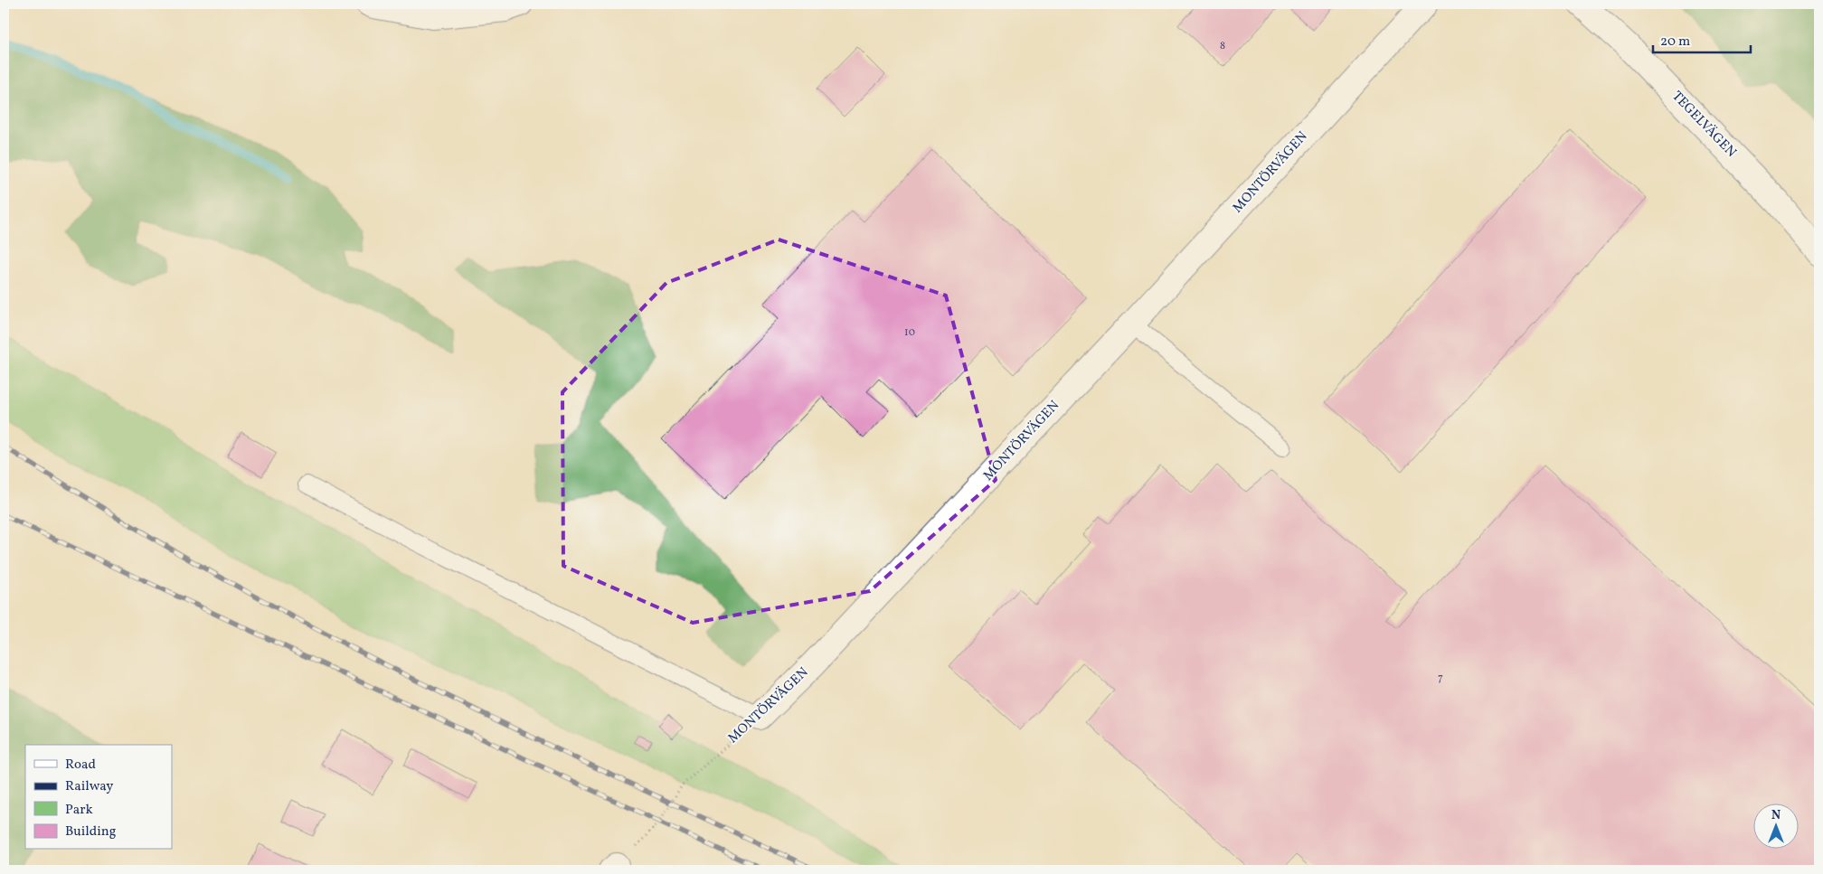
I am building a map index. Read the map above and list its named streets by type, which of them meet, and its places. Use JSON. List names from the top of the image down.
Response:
{
  "streets": {
    "street": ["TEGELVÄGEN", "MONTÖRVÄGEN"]
  },
  "house_numbers": ["8", "10", "7"],
  "legend": [
    "Road",
    "Railway",
    "Park",
    "Building"
  ],
  "scale_bar": "20 m",
  "north": "top"
}
